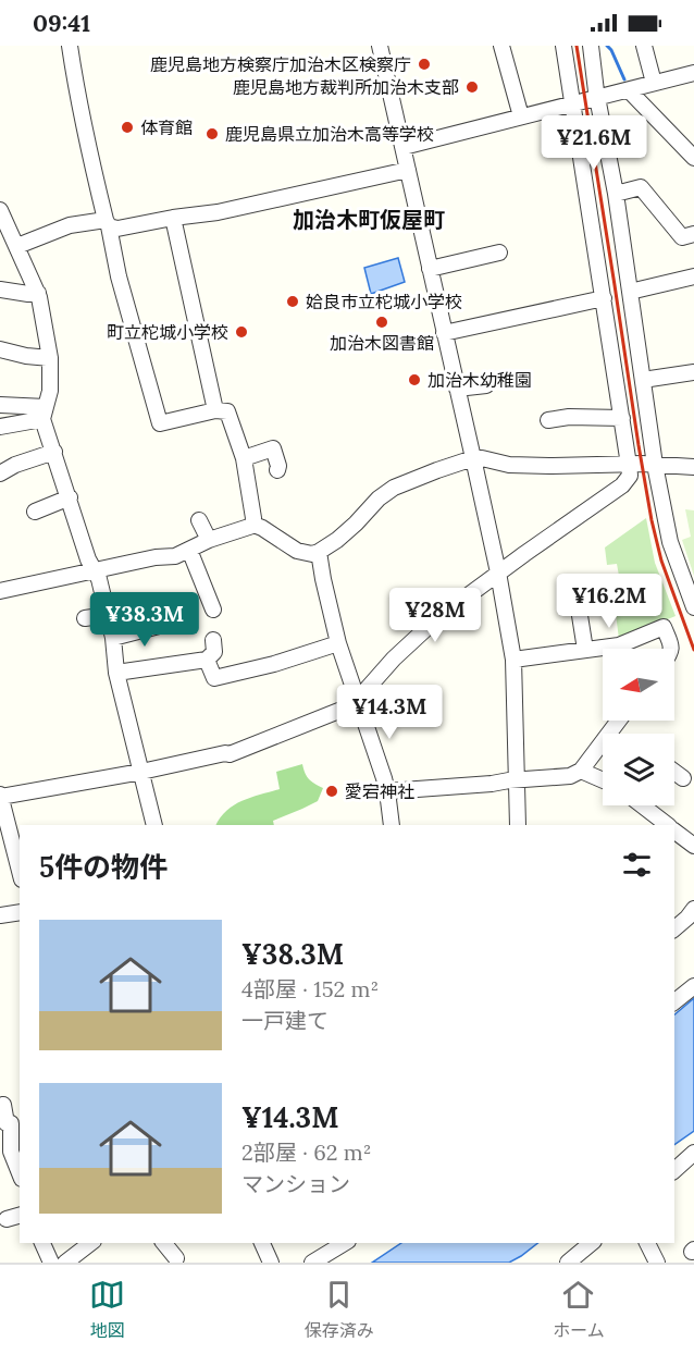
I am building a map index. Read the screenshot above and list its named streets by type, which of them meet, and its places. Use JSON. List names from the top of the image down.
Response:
{
  "districts": ["加治木町仮屋町"],
  "places": [
    "鹿児島地方検察庁加治木区検察庁",
    "鹿児島地方裁判所加治木支部",
    "体育館",
    "鹿児島県立加治木高等学校",
    "姶良市立柁城小学校",
    "加治木図書館",
    "町立柁城小学校",
    "加治木幼稚園",
    "愛宕神社"
  ],
  "north": "left",
  "page": {
    "status": "09:41",
    "price": [
      "¥21.6M",
      "¥16.2M",
      "¥28M",
      "¥38.3M",
      "¥14.3M"
    ],
    "heading": "5件の物件",
    "list": [
      {
        "name": "¥38.3M",
        "note": "4部屋 · 152 m² · 一戸建て"
      },
      {
        "name": "¥14.3M",
        "note": "2部屋 · 62 m² · マンション"
      }
    ],
    "tabs": ["地図", "保存済み", "ホーム"]
  }
}
